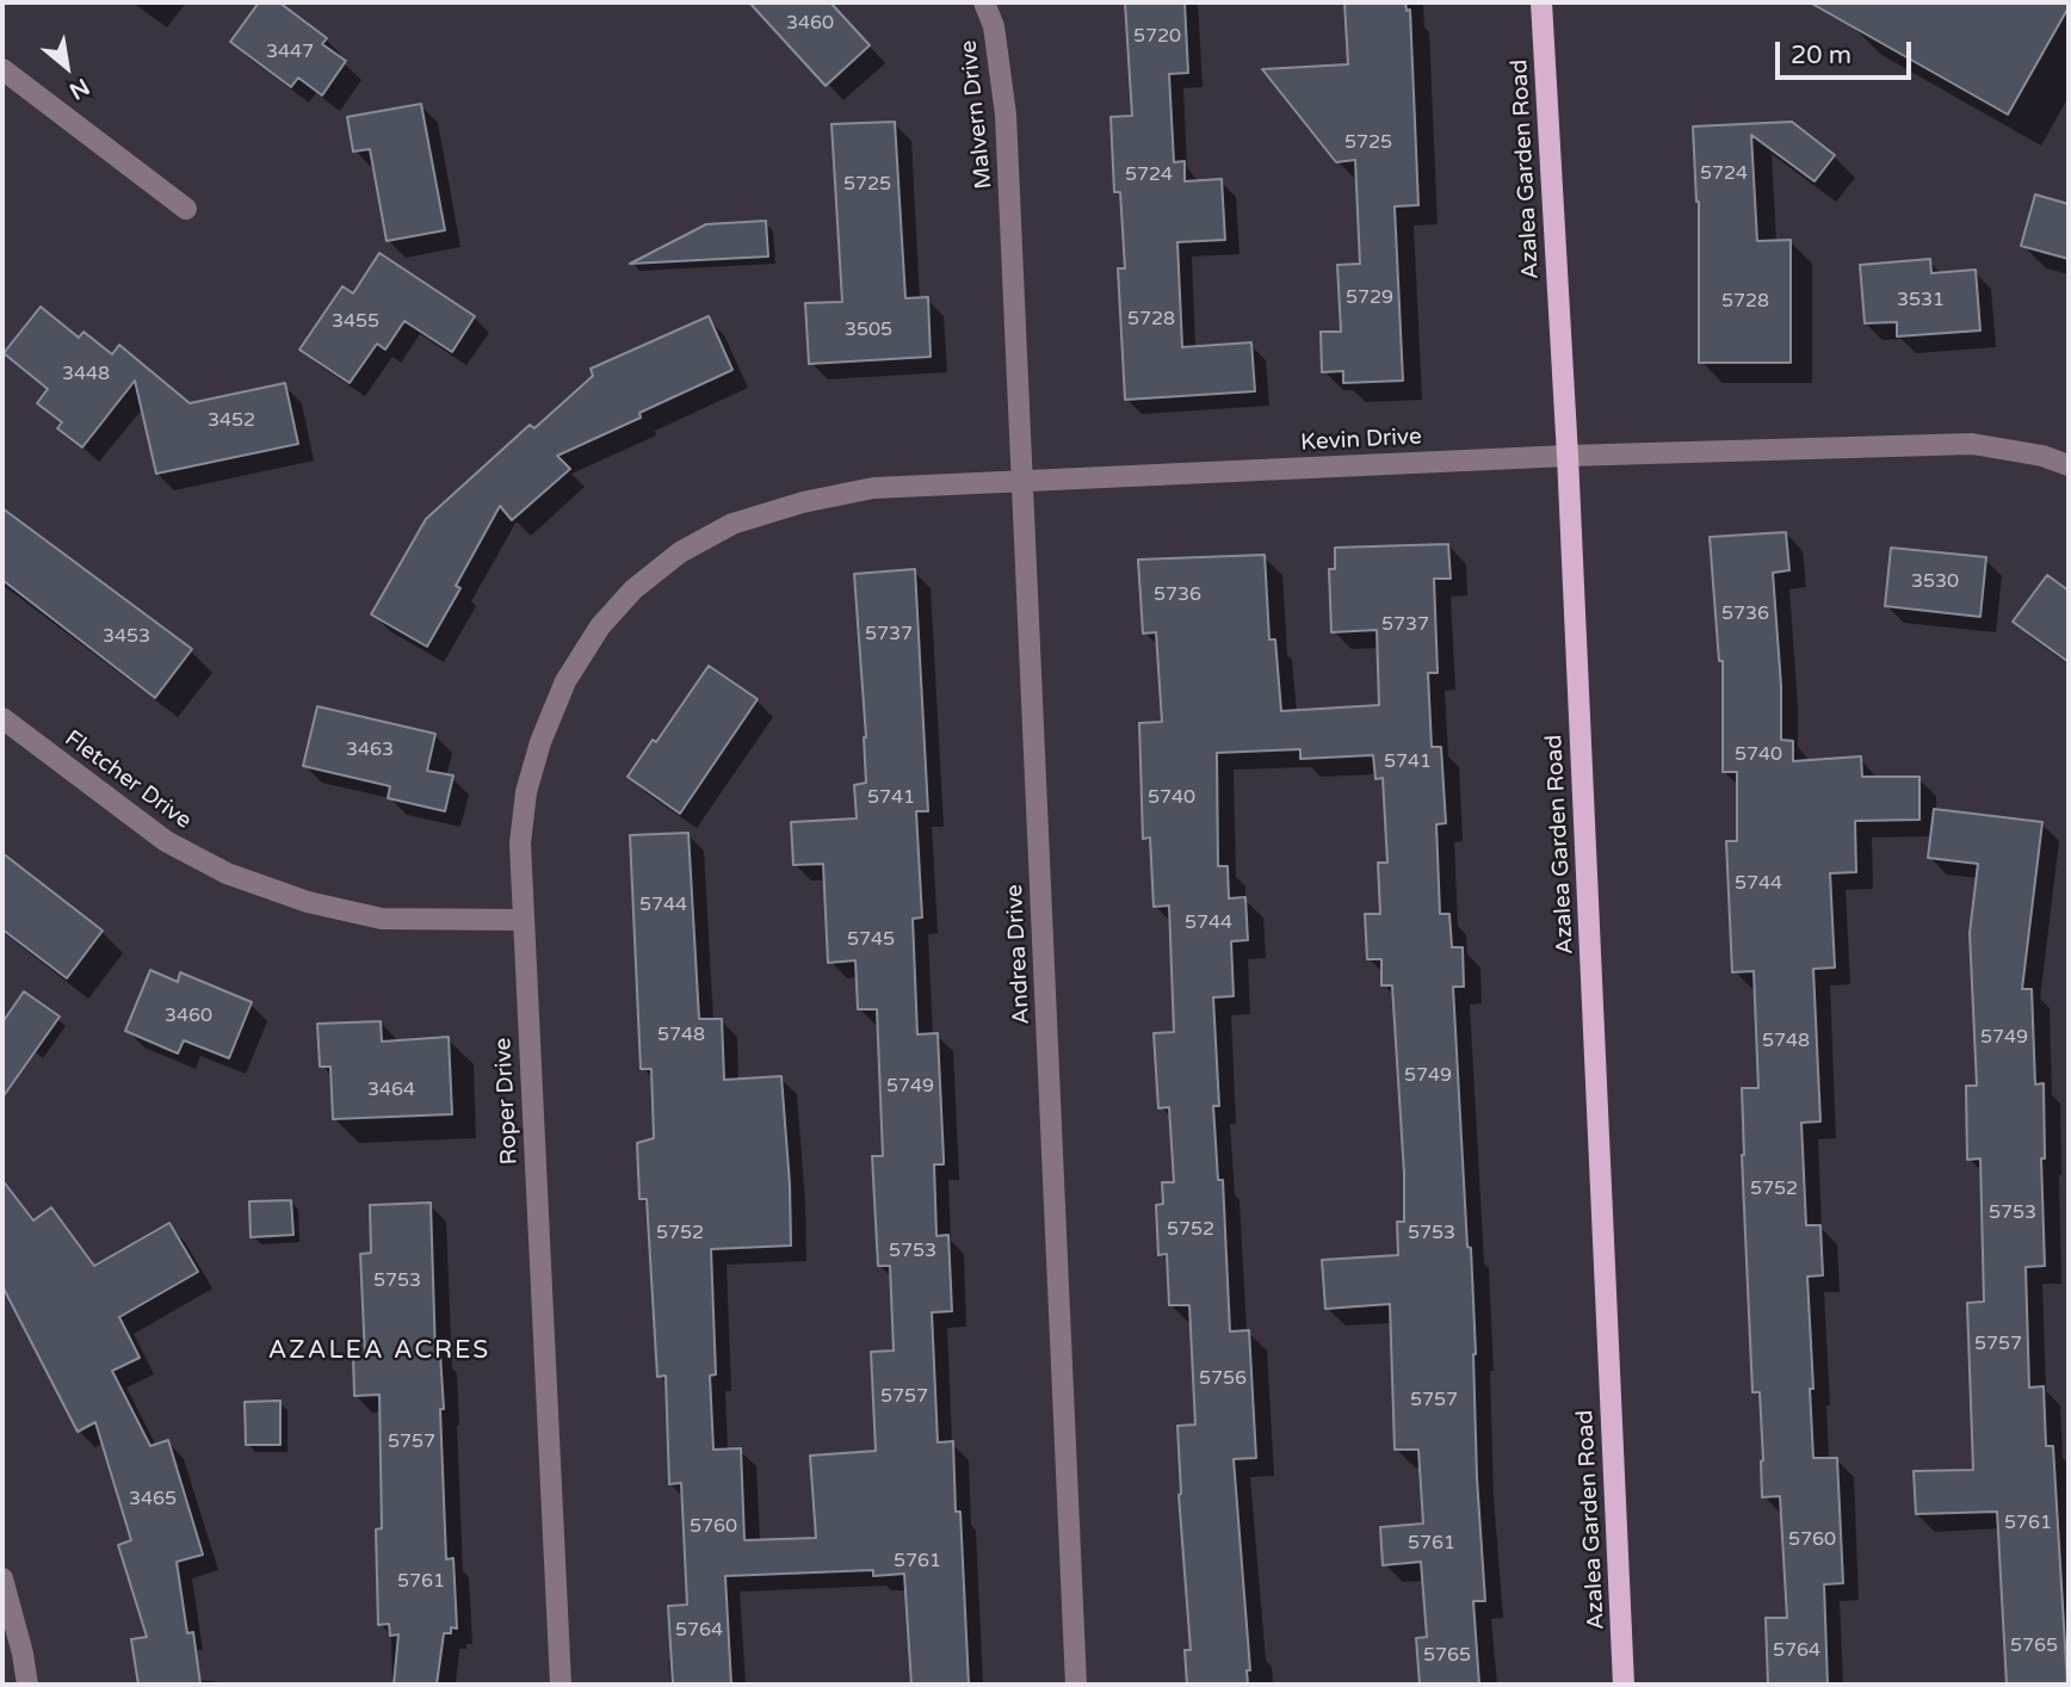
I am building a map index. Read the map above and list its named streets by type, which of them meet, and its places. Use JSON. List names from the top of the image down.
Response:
{
  "streets": {
    "main road": ["Azalea Garden Road"],
    "street": [
      "Malvern Drive",
      "Kevin Drive",
      "Fletcher Drive",
      "Andrea Drive",
      "Roper Drive"
    ]
  },
  "crossings": [
    ["Malvern Drive", "Andrea Drive"],
    ["Azalea Garden Road", "Kevin Drive"],
    ["Kevin Drive", "Andrea Drive"],
    ["Kevin Drive", "Roper Drive"],
    ["Fletcher Drive", "Roper Drive"]
  ],
  "districts": ["AZALEA ACRES"],
  "house_numbers": [
    "3460",
    "5720",
    "3447",
    "5725",
    "5724",
    "5724",
    "5725",
    "5729",
    "3531",
    "5728",
    "5728",
    "3455",
    "3505",
    "3448",
    "3452",
    "3530",
    "5736",
    "5736",
    "5737",
    "5737",
    "3453",
    "3463",
    "5740",
    "5741",
    "5741",
    "5740",
    "5744",
    "5744",
    "5744",
    "5745",
    "3460",
    "5748",
    "5749",
    "5748",
    "5749",
    "5749",
    "3464",
    "5752",
    "5753",
    "5752",
    "5752",
    "5753",
    "5753",
    "5753",
    "5757",
    "5756",
    "5757",
    "5757",
    "5757",
    "3465",
    "5761",
    "5760",
    "5760",
    "5761",
    "5761",
    "5761",
    "5764",
    "5765",
    "5764",
    "5765"
  ],
  "scale_bar": "20 m",
  "north": "bottom right"
}
